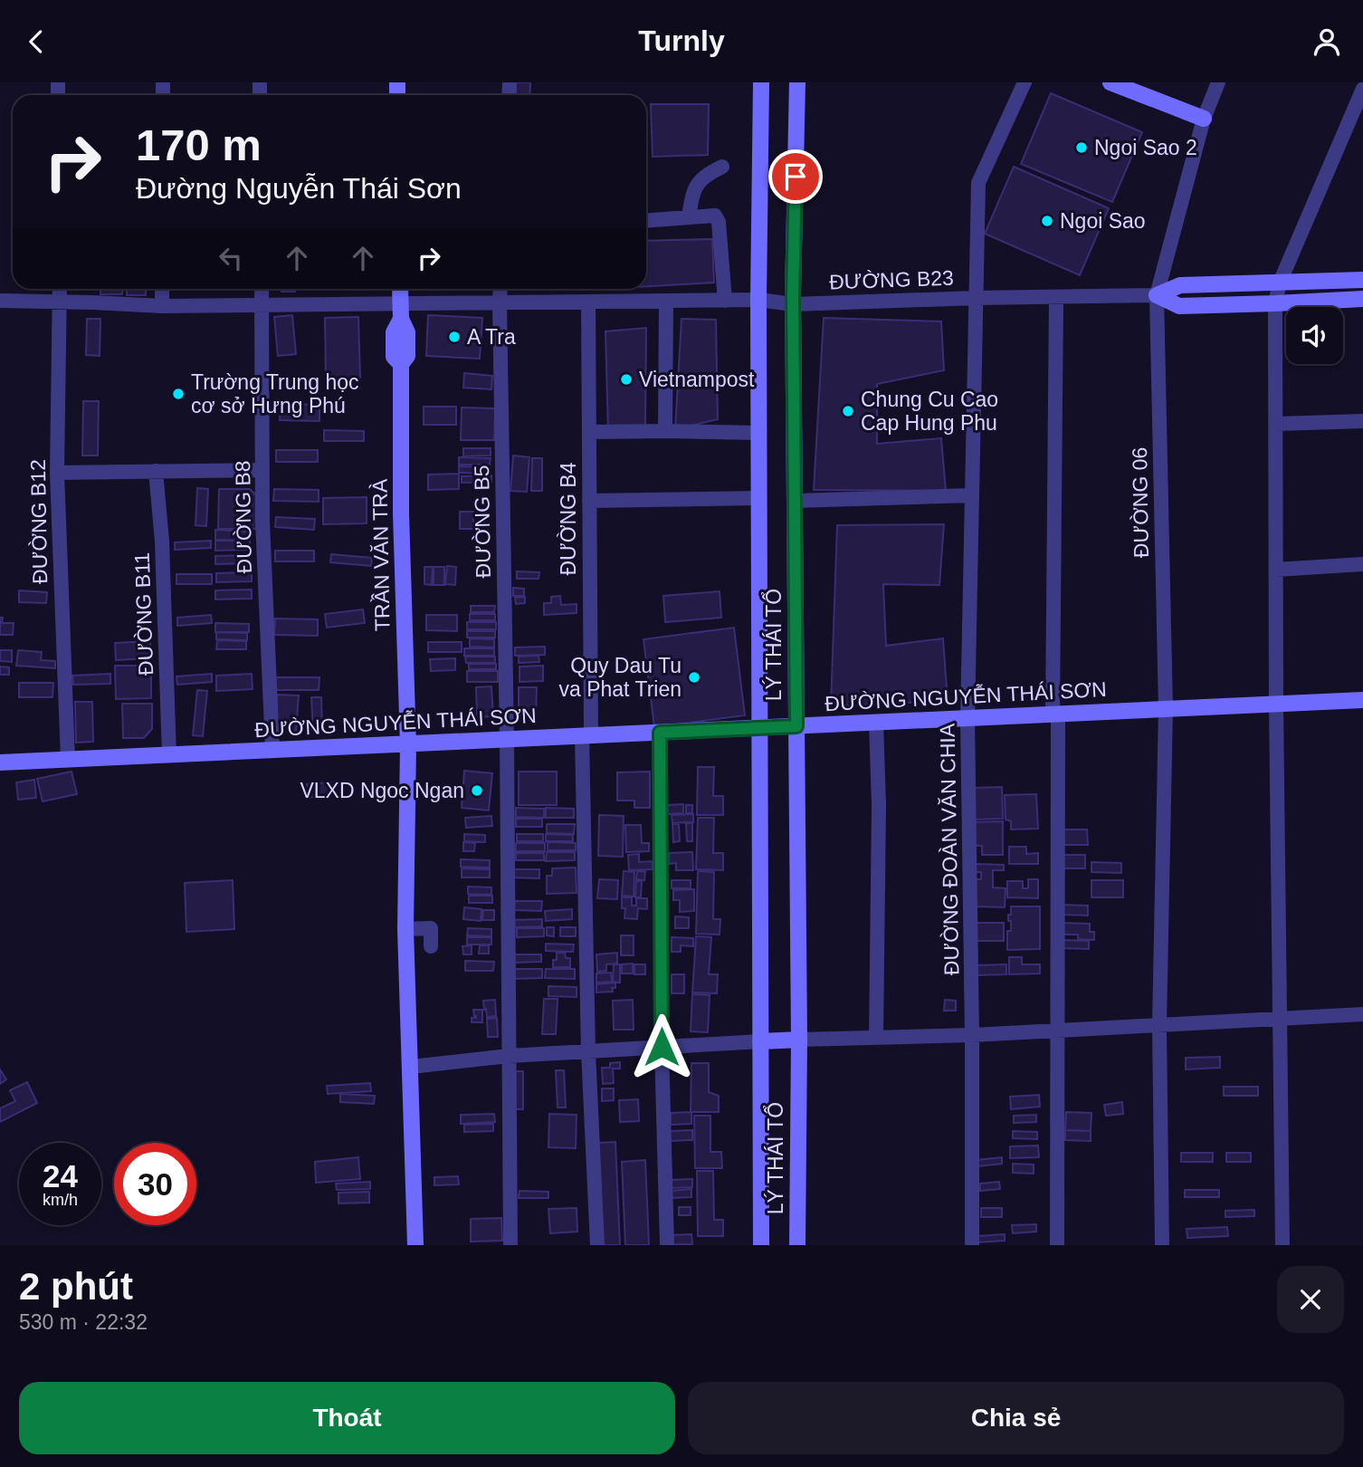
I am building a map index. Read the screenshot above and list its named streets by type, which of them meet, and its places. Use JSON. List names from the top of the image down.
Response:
{
  "streets": {
    "street": [
      "ĐƯỜNG B23",
      "ĐƯỜNG 06",
      "ĐƯỜNG B8",
      "ĐƯỜNG B4",
      "ĐƯỜNG B12",
      "ĐƯỜNG B5",
      "TRẦN VĂN TRÀ",
      "ĐƯỜNG B11",
      "LÝ THÁI TỔ",
      "ĐƯỜNG NGUYỄN THÁI SƠN",
      "ĐƯỜNG ĐOÀN VĂN CHIA"
    ]
  },
  "crossings": [
    ["ĐƯỜNG B23", "ĐƯỜNG 06"],
    ["ĐƯỜNG B23", "ĐƯỜNG B8"],
    ["ĐƯỜNG B23", "ĐƯỜNG B4"],
    ["ĐƯỜNG B23", "ĐƯỜNG B12"],
    ["ĐƯỜNG B23", "ĐƯỜNG B5"],
    ["ĐƯỜNG B23", "TRẦN VĂN TRÀ"],
    ["ĐƯỜNG B23", "LÝ THÁI TỔ"],
    ["ĐƯỜNG B23", "ĐƯỜNG ĐOÀN VĂN CHIA"],
    ["ĐƯỜNG 06", "ĐƯỜNG NGUYỄN THÁI SƠN"],
    ["ĐƯỜNG B8", "ĐƯỜNG NGUYỄN THÁI SƠN"],
    ["ĐƯỜNG B4", "ĐƯỜNG NGUYỄN THÁI SƠN"],
    ["ĐƯỜNG B12", "ĐƯỜNG NGUYỄN THÁI SƠN"],
    ["ĐƯỜNG B5", "ĐƯỜNG NGUYỄN THÁI SƠN"],
    ["TRẦN VĂN TRÀ", "ĐƯỜNG NGUYỄN THÁI SƠN"],
    ["ĐƯỜNG B11", "ĐƯỜNG NGUYỄN THÁI SƠN"],
    ["LÝ THÁI TỔ", "ĐƯỜNG NGUYỄN THÁI SƠN"],
    ["ĐƯỜNG NGUYỄN THÁI SƠN", "ĐƯỜNG ĐOÀN VĂN CHIA"]
  ],
  "places": [
    "Ngoi Sao 2",
    "Ngoi Sao",
    "A Tra",
    "Vietnampost",
    "Trường Trung học cơ sở Hưng Phú",
    "Chung Cu Cao Cap Hung Phu",
    "Quy Dau Tu va Phat Trien",
    "VLXD Ngoc Ngan"
  ],
  "page": {
    "header": "Turnly",
    "turn": ["170 m", "Đường Nguyễn Thái Sơn"],
    "speed": "24 km/h",
    "limit": "30",
    "heading": ["2 phút", "530 m · 22:32"],
    "buttons": ["Thoát", "Chia sẻ"]
  }
}
